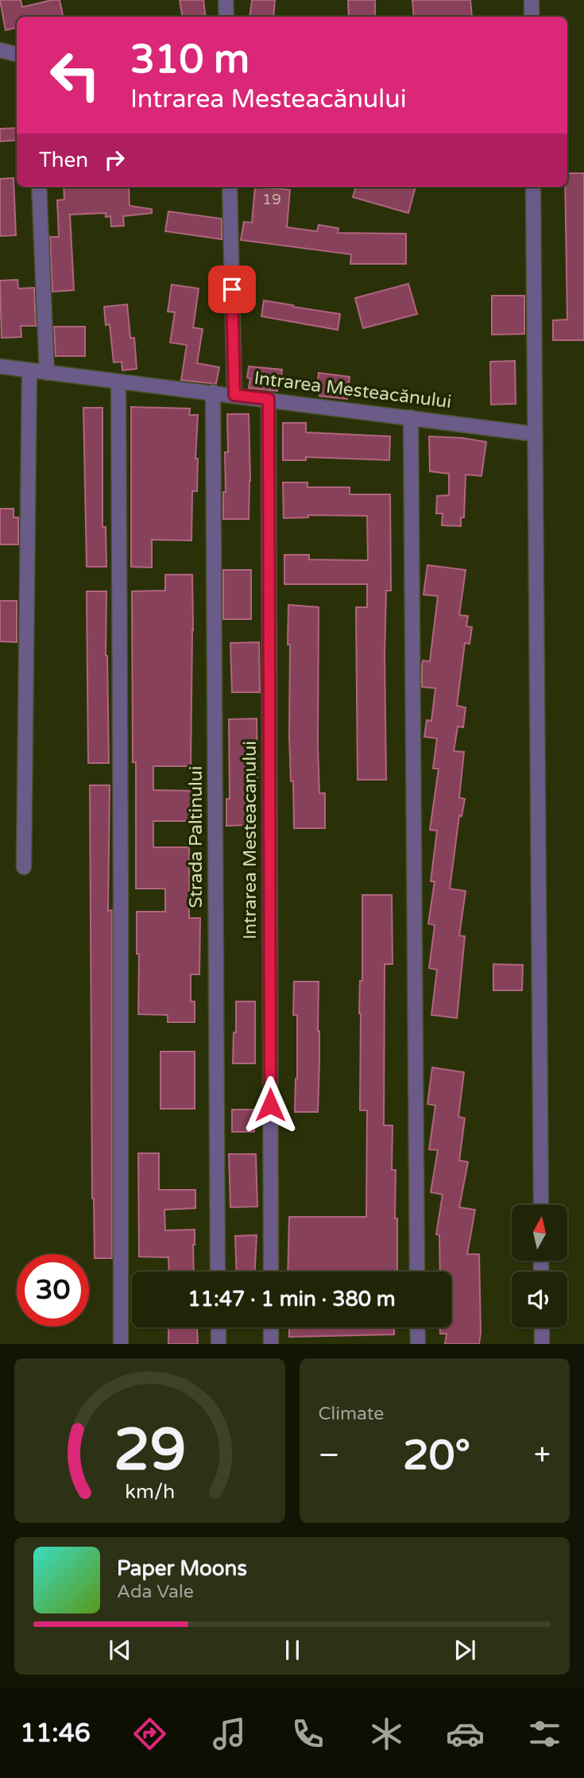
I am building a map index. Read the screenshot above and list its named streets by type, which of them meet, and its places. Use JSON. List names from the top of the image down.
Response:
{
  "streets": {
    "street": ["Intrarea Mesteacănului", "Strada Paltinului", "Intrarea Mesteacanului"]
  },
  "crossings": [
    ["Intrarea Mesteacănului", "Strada Paltinului"],
    ["Intrarea Mesteacănului", "Intrarea Mesteacanului"]
  ],
  "house_numbers": ["19"],
  "north": "top",
  "page": {
    "turn": ["310 m", "Intrarea Mesteacănului"],
    "then": "Then",
    "limit": "30",
    "trip": "11:47 · 1 min · 380 m",
    "tile": "Climate",
    "heat": ["−", "20°", "+"],
    "song": ["Paper Moons", "Ada Vale"],
    "tabs": "11:46",
    "gauge": ["29", "km/h"]
  }
}
